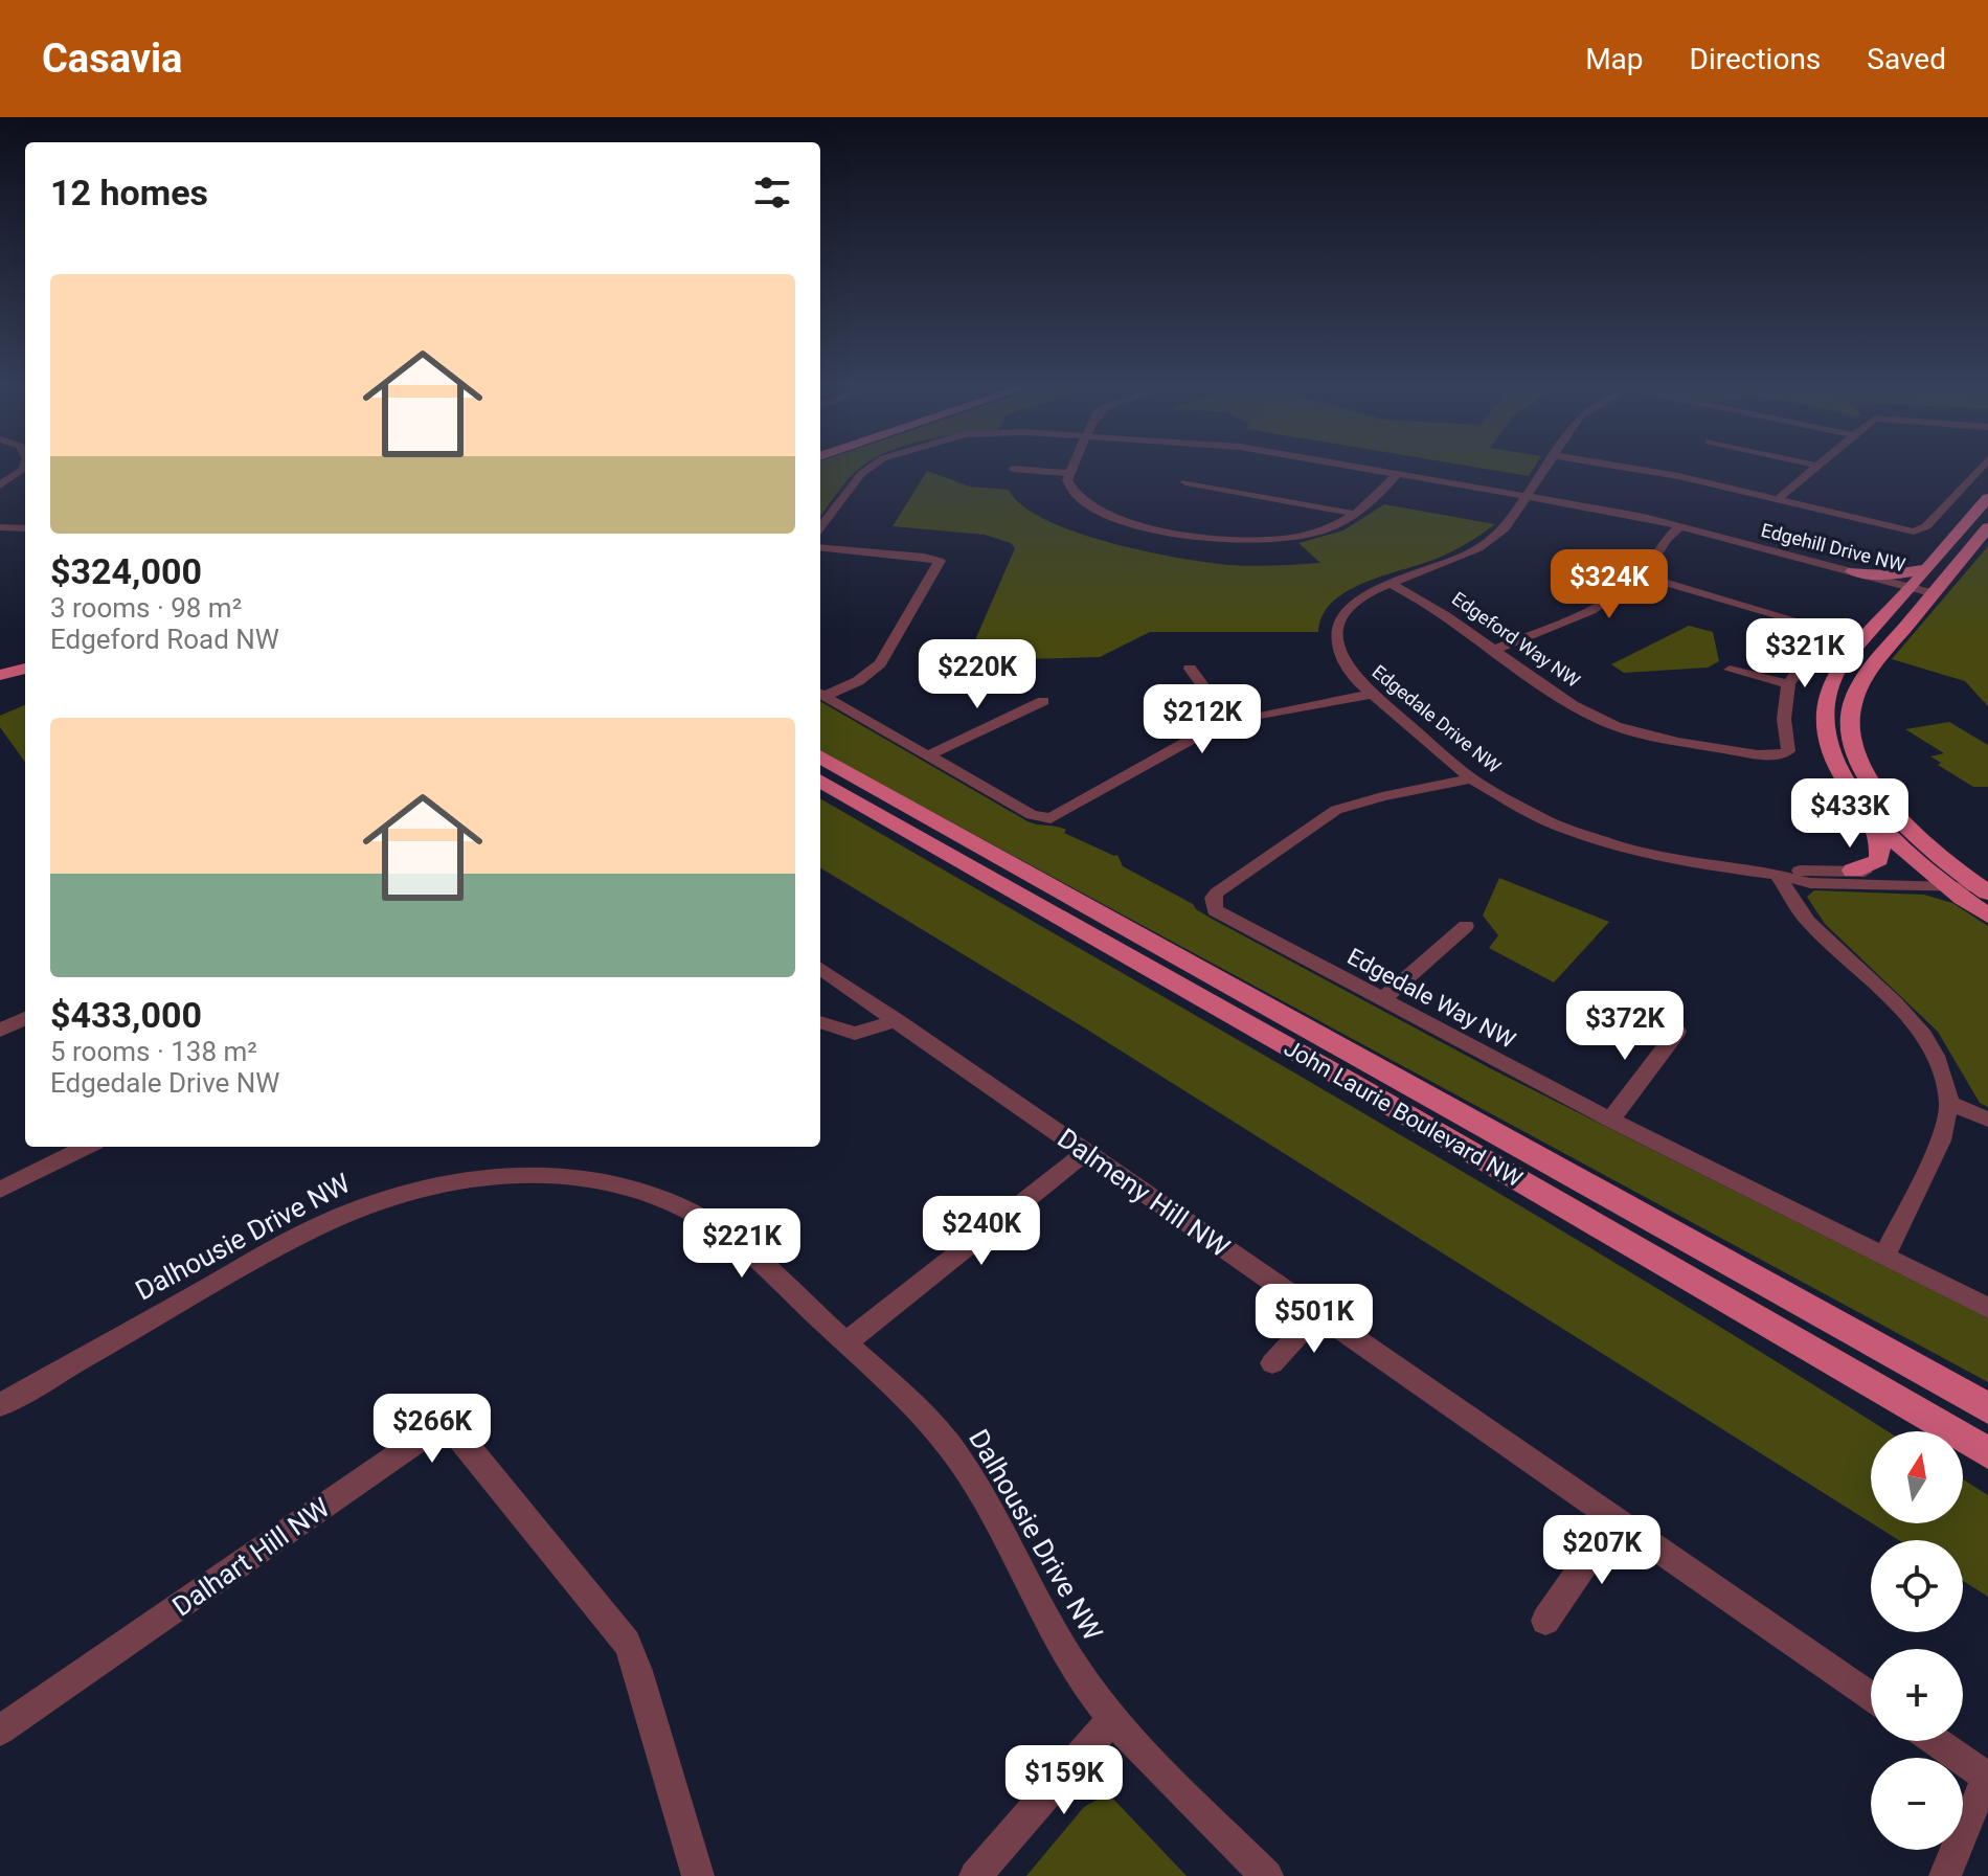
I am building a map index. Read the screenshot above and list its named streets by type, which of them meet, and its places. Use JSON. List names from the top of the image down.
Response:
{
  "streets": {
    "main road": ["John Laurie Boulevard NW"],
    "street": [
      "Edgehill Drive NW",
      "Edgeford Way NW",
      "Edgedale Drive NW",
      "Edgedale Way NW",
      "Dalmeny Hill NW",
      "Dalhousie Drive NW",
      "Dalhart Hill NW"
    ]
  },
  "crossings": [
    ["Edgehill Drive NW", "Edgedale Drive NW"],
    ["Edgeford Way NW", "Edgedale Drive NW"],
    ["Edgedale Drive NW", "Edgedale Way NW"]
  ],
  "north": "top",
  "page": {
    "header": "Casavia",
    "nav": ["Map", "Directions", "Saved"],
    "heading": "12 homes",
    "list": [
      {
        "name": "$324,000",
        "note": "3 rooms · 98 m² · Edgeford Road NW"
      },
      {
        "name": "$433,000",
        "note": "5 rooms · 138 m² · Edgedale Drive NW"
      }
    ],
    "price": [
      "$324K",
      "$321K",
      "$220K",
      "$212K",
      "$433K",
      "$372K",
      "$240K",
      "$221K",
      "$501K",
      "$266K",
      "$207K",
      "$159K"
    ],
    "map_buttons": ["+", "−"]
  }
}
